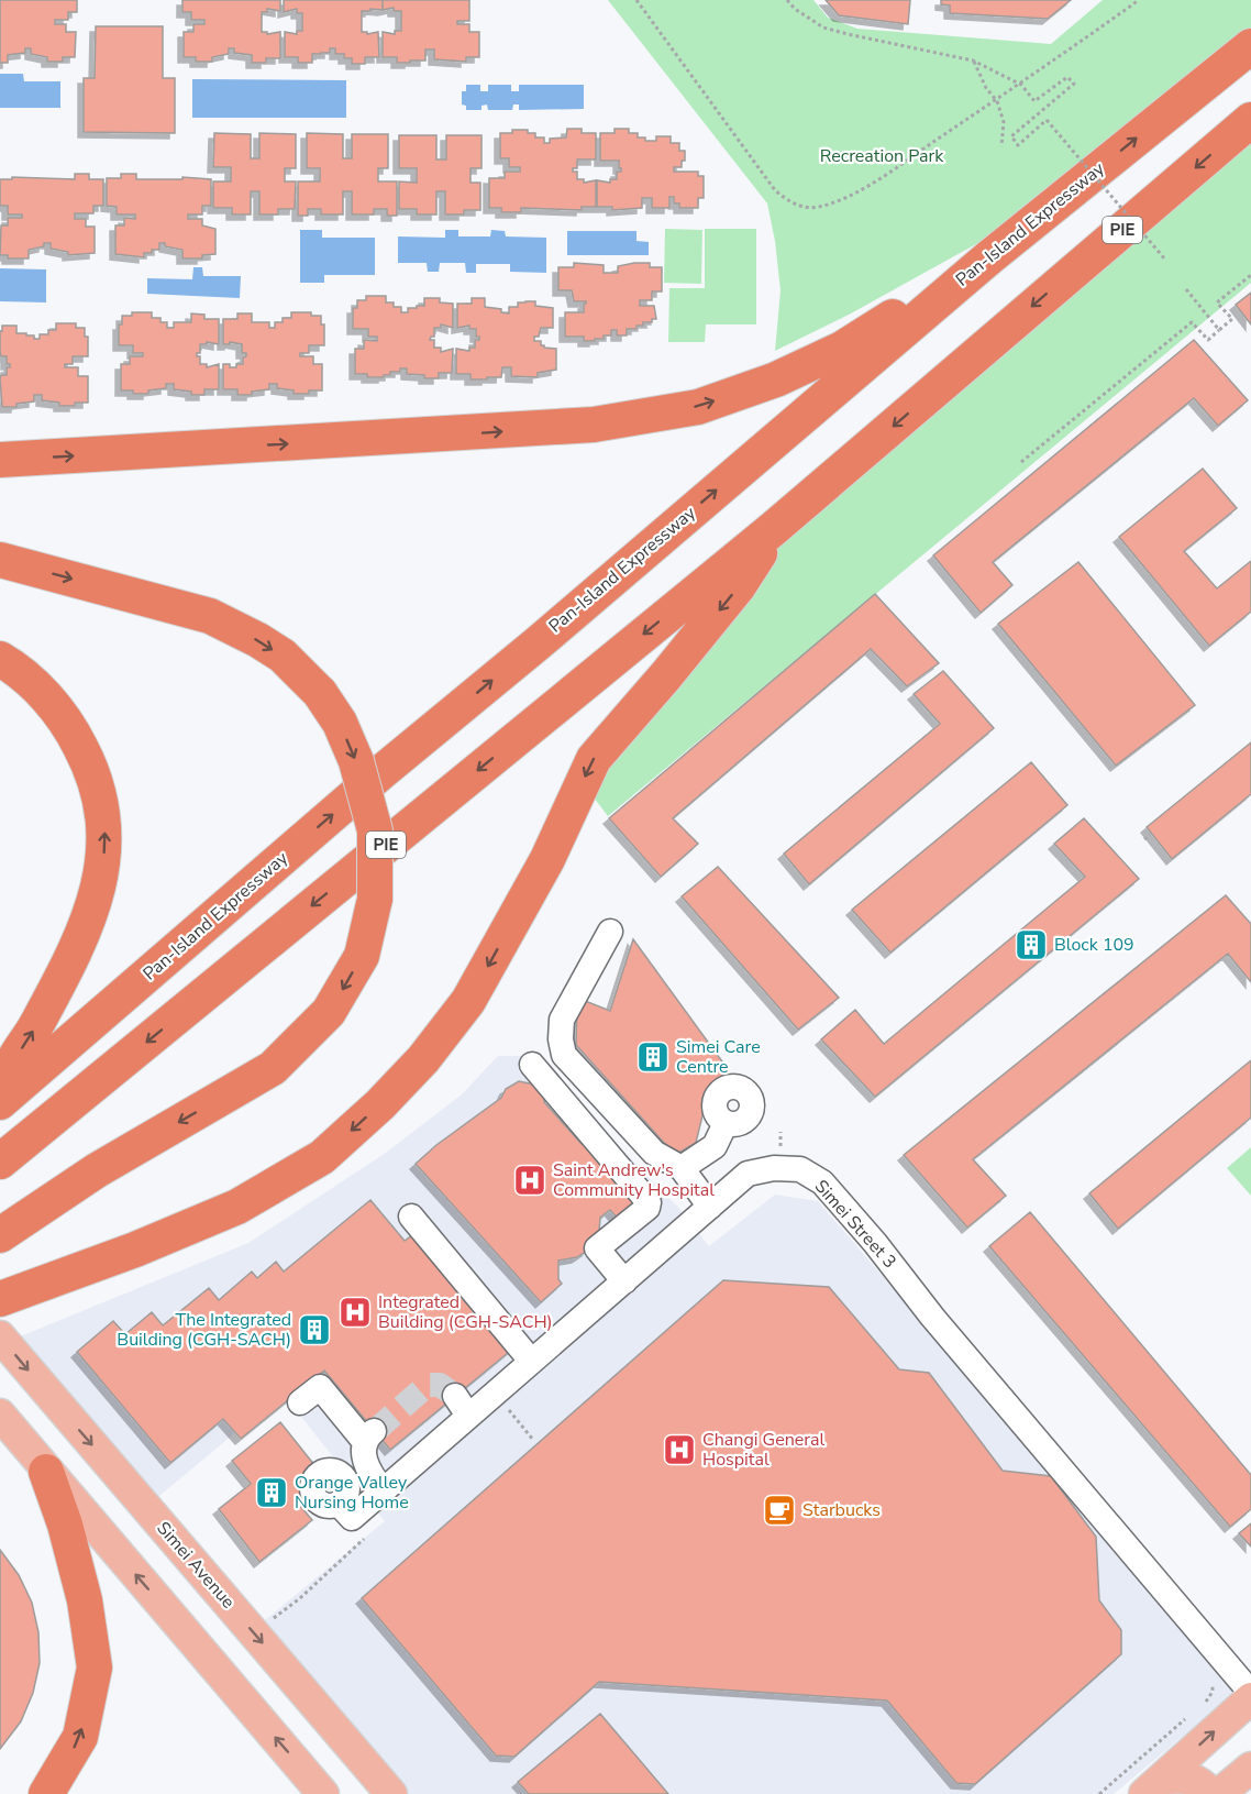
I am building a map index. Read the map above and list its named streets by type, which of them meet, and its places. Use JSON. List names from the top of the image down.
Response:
{
  "streets": {
    "highway": ["Pan-Island Expressway", "PIE"],
    "main road": ["Simei Avenue"],
    "street": ["Simei Street 3"]
  },
  "parks": ["Recreation Park"],
  "places": {
    "building": [
      "Block 109",
      "Simei Care Centre",
      "The Integrated Building (CGH-SACH)",
      "Orange Valley Nursing Home"
    ],
    "hospital": ["Saint Andrew's Community Hospital", "Integrated Building (CGH-SACH)", "Changi General Hospital"],
    "cafe": ["Starbucks"]
  }
}
